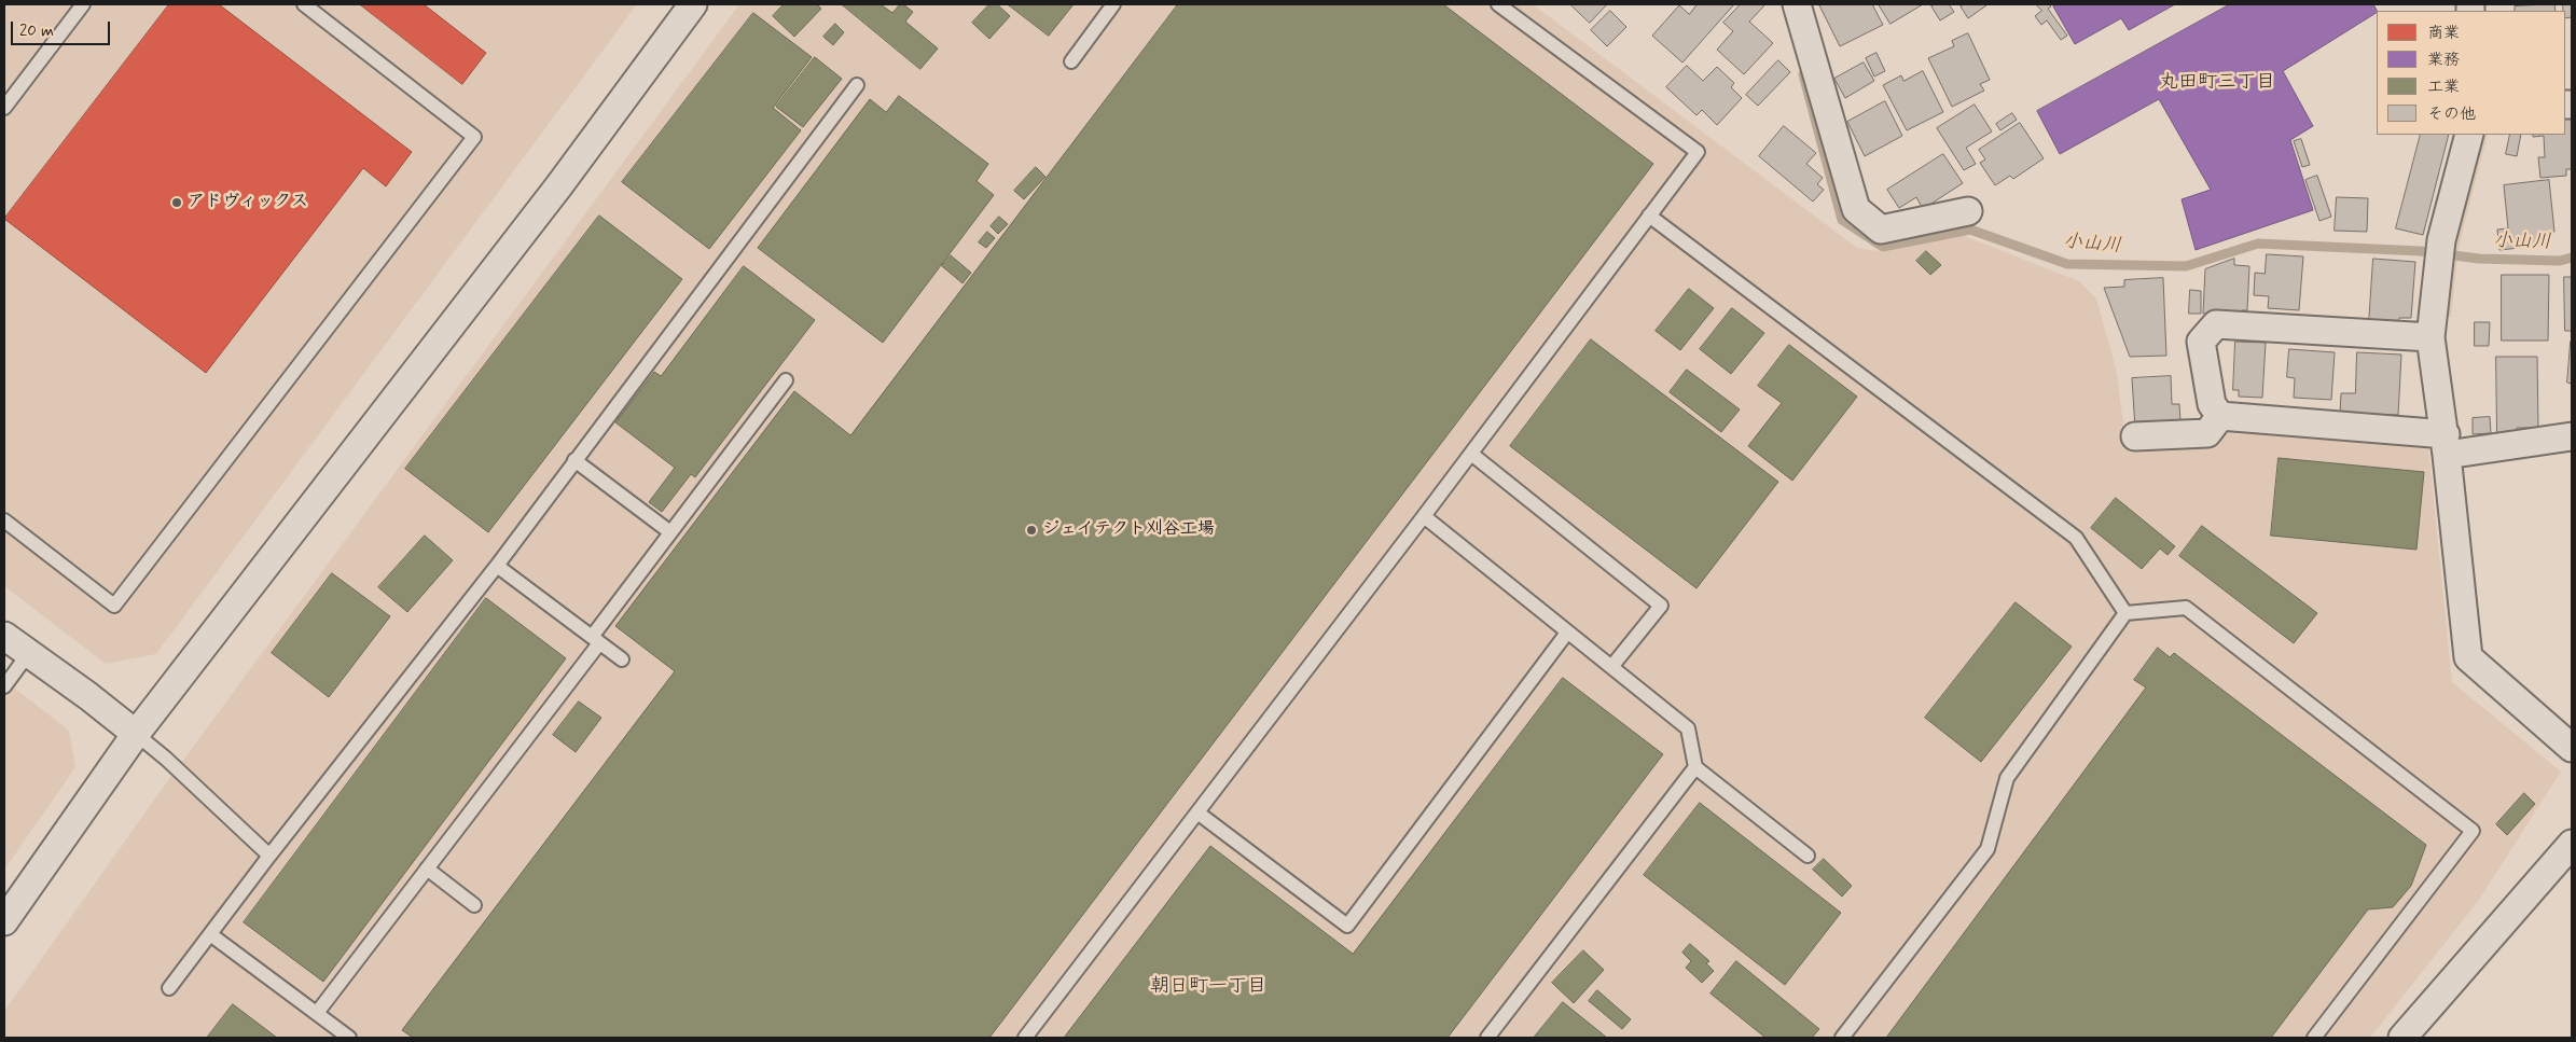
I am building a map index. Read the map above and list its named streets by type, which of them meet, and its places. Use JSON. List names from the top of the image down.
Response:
{
  "districts": ["丸田町三丁目", "朝日町一丁目"],
  "water": ["小山川"],
  "places": ["アドヴィックス", "ジェイテクト刈谷工場"],
  "legend": [
    "商業",
    "業務",
    "工業",
    "その他"
  ],
  "scale_bar": "20 m"
}
